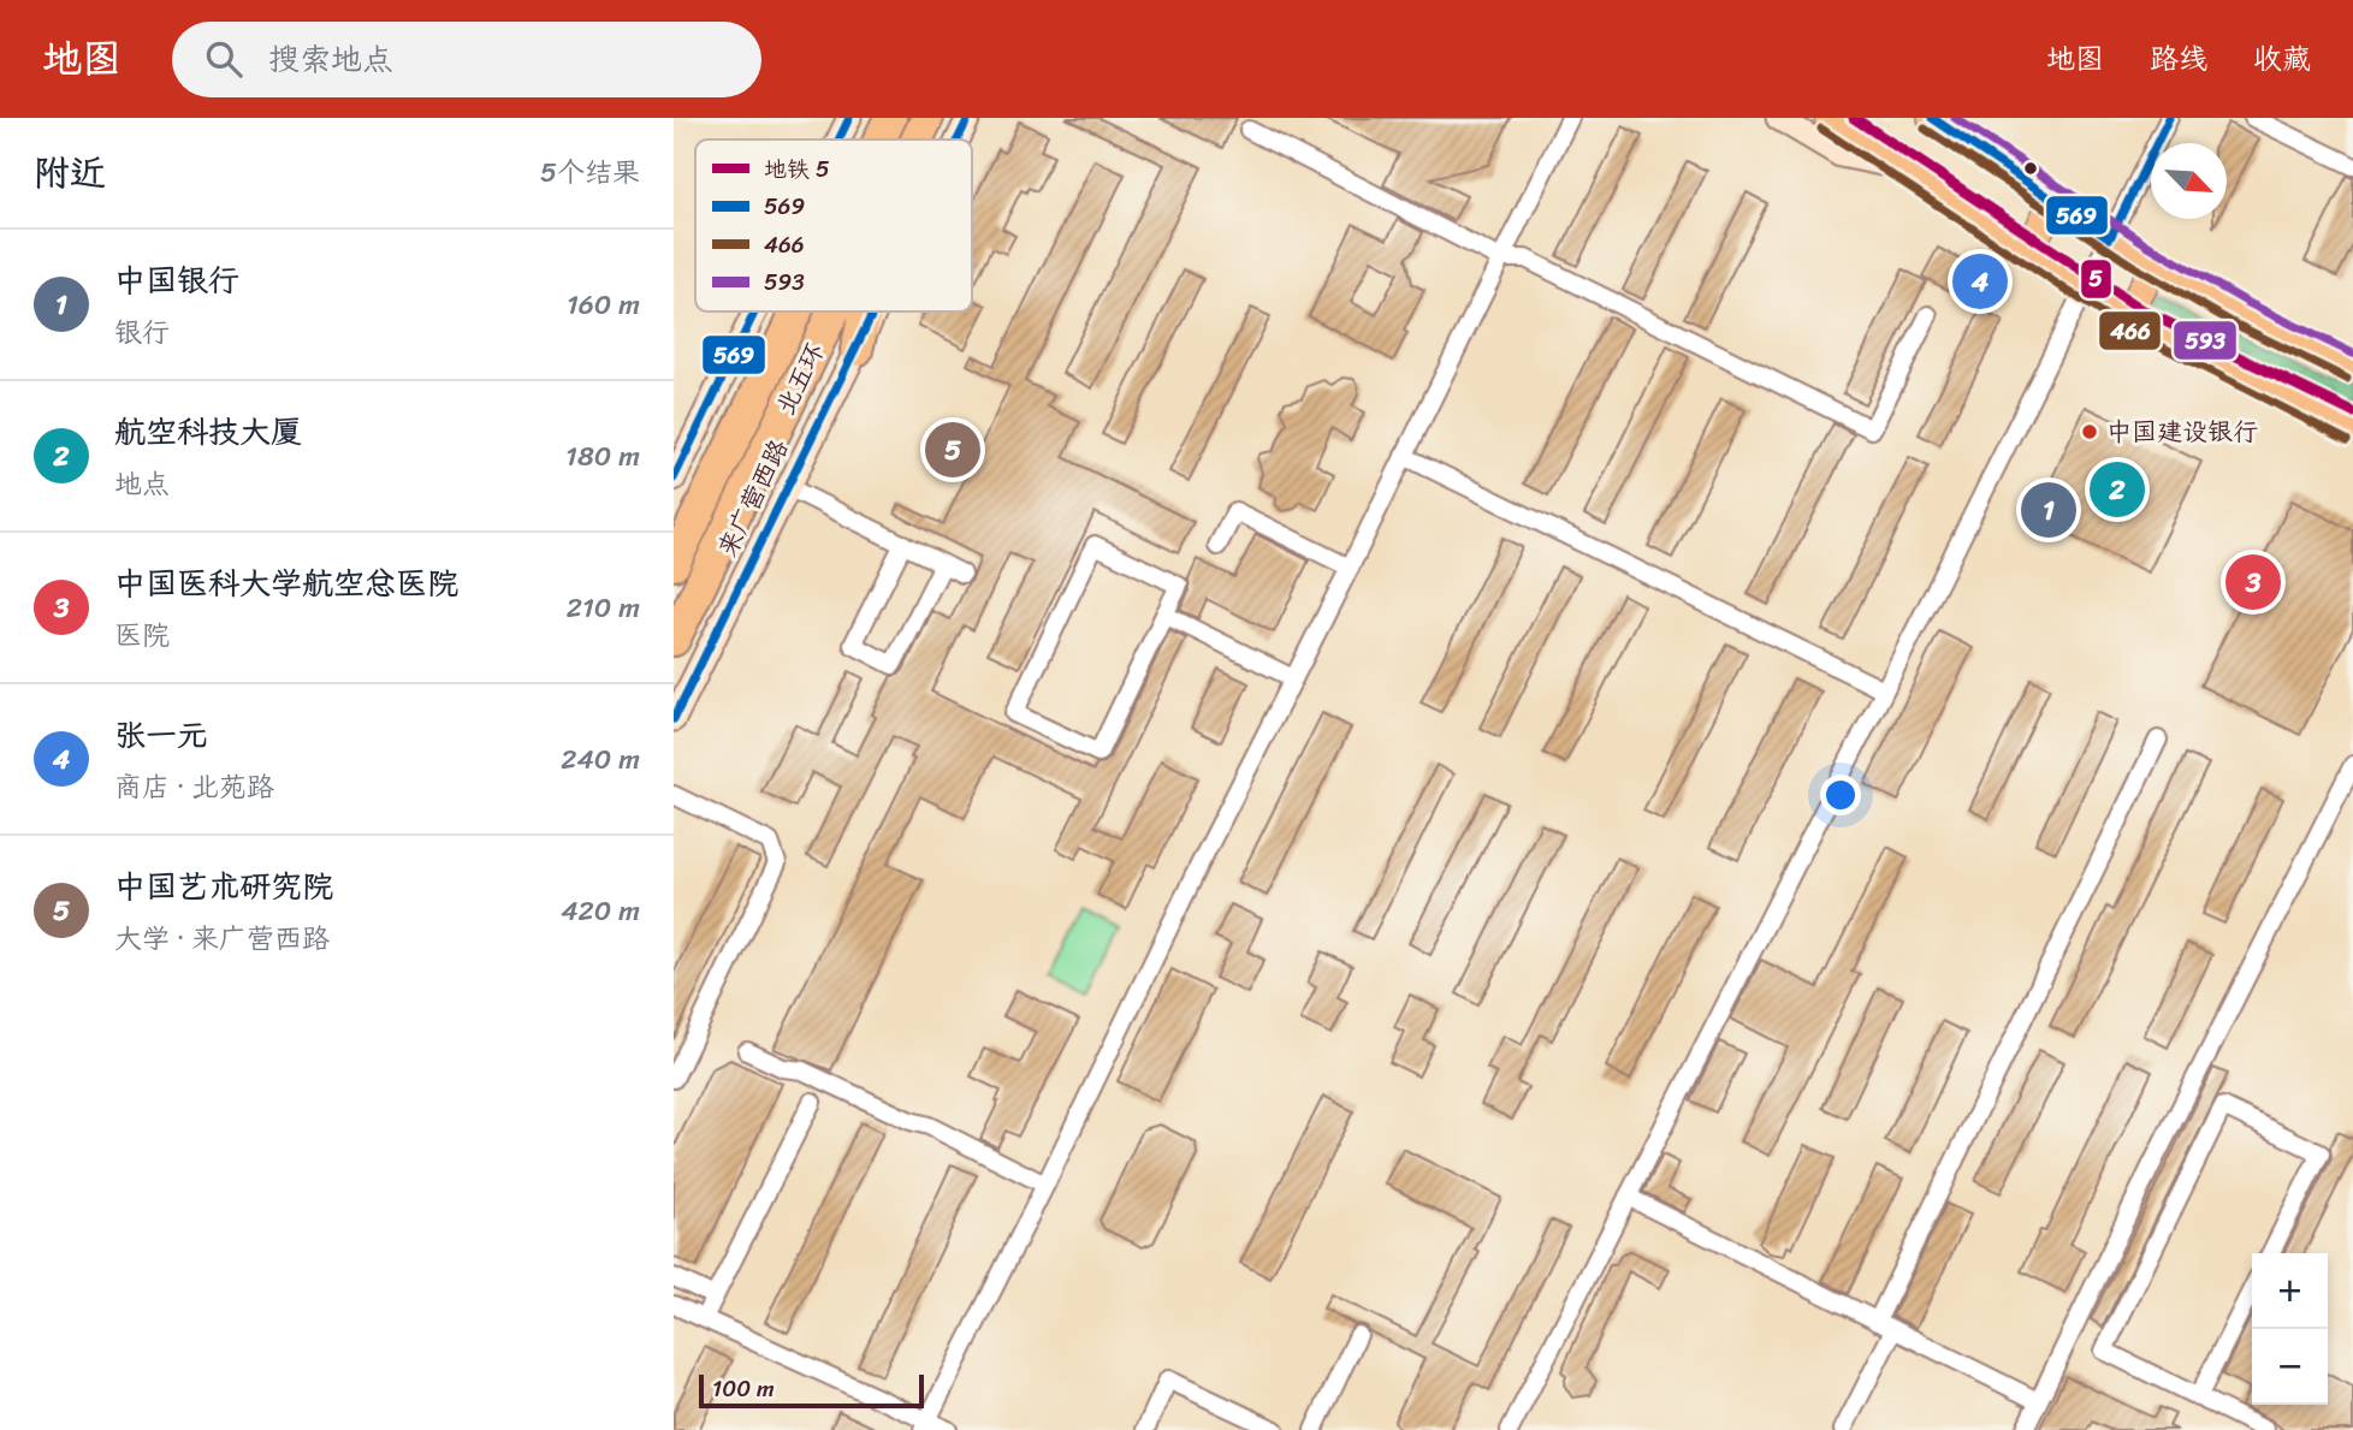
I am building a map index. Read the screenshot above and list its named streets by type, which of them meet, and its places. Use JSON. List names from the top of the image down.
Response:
{
  "streets": {
    "highway": ["北五环"],
    "street": ["来广营西路"]
  },
  "places": ["中国建设银行"],
  "lines": [
    "metro line 5",
    "transit line 569",
    "transit line 593",
    "transit line 466"
  ],
  "legend": [
    "地铁 5",
    "569",
    "466",
    "593"
  ],
  "scale_bar": "100 m",
  "north": "bottom right",
  "page": {
    "header": "地图",
    "search": "搜索地点",
    "nav": ["地图", "路线", "收藏"],
    "heading": ["附近", "5个结果"],
    "list": [
      {
        "mark": "1",
        "name": "中国银行",
        "note": "银行",
        "value": "160 m"
      },
      {
        "mark": "2",
        "name": "航空科技大厦",
        "note": "地点",
        "value": "180 m"
      },
      {
        "mark": "3",
        "name": "中国医科大学航空总医院",
        "note": "医院",
        "value": "210 m"
      },
      {
        "mark": "4",
        "name": "张一元",
        "note": "商店 · 北苑路",
        "value": "240 m"
      },
      {
        "mark": "5",
        "name": "中国艺术研究院",
        "note": "大学 · 来广营西路",
        "value": "420 m"
      }
    ],
    "pins": [
      "4",
      "5",
      "2",
      "1",
      "3"
    ],
    "map_buttons": ["+", "−"],
    "scale": "100 m"
  }
}
